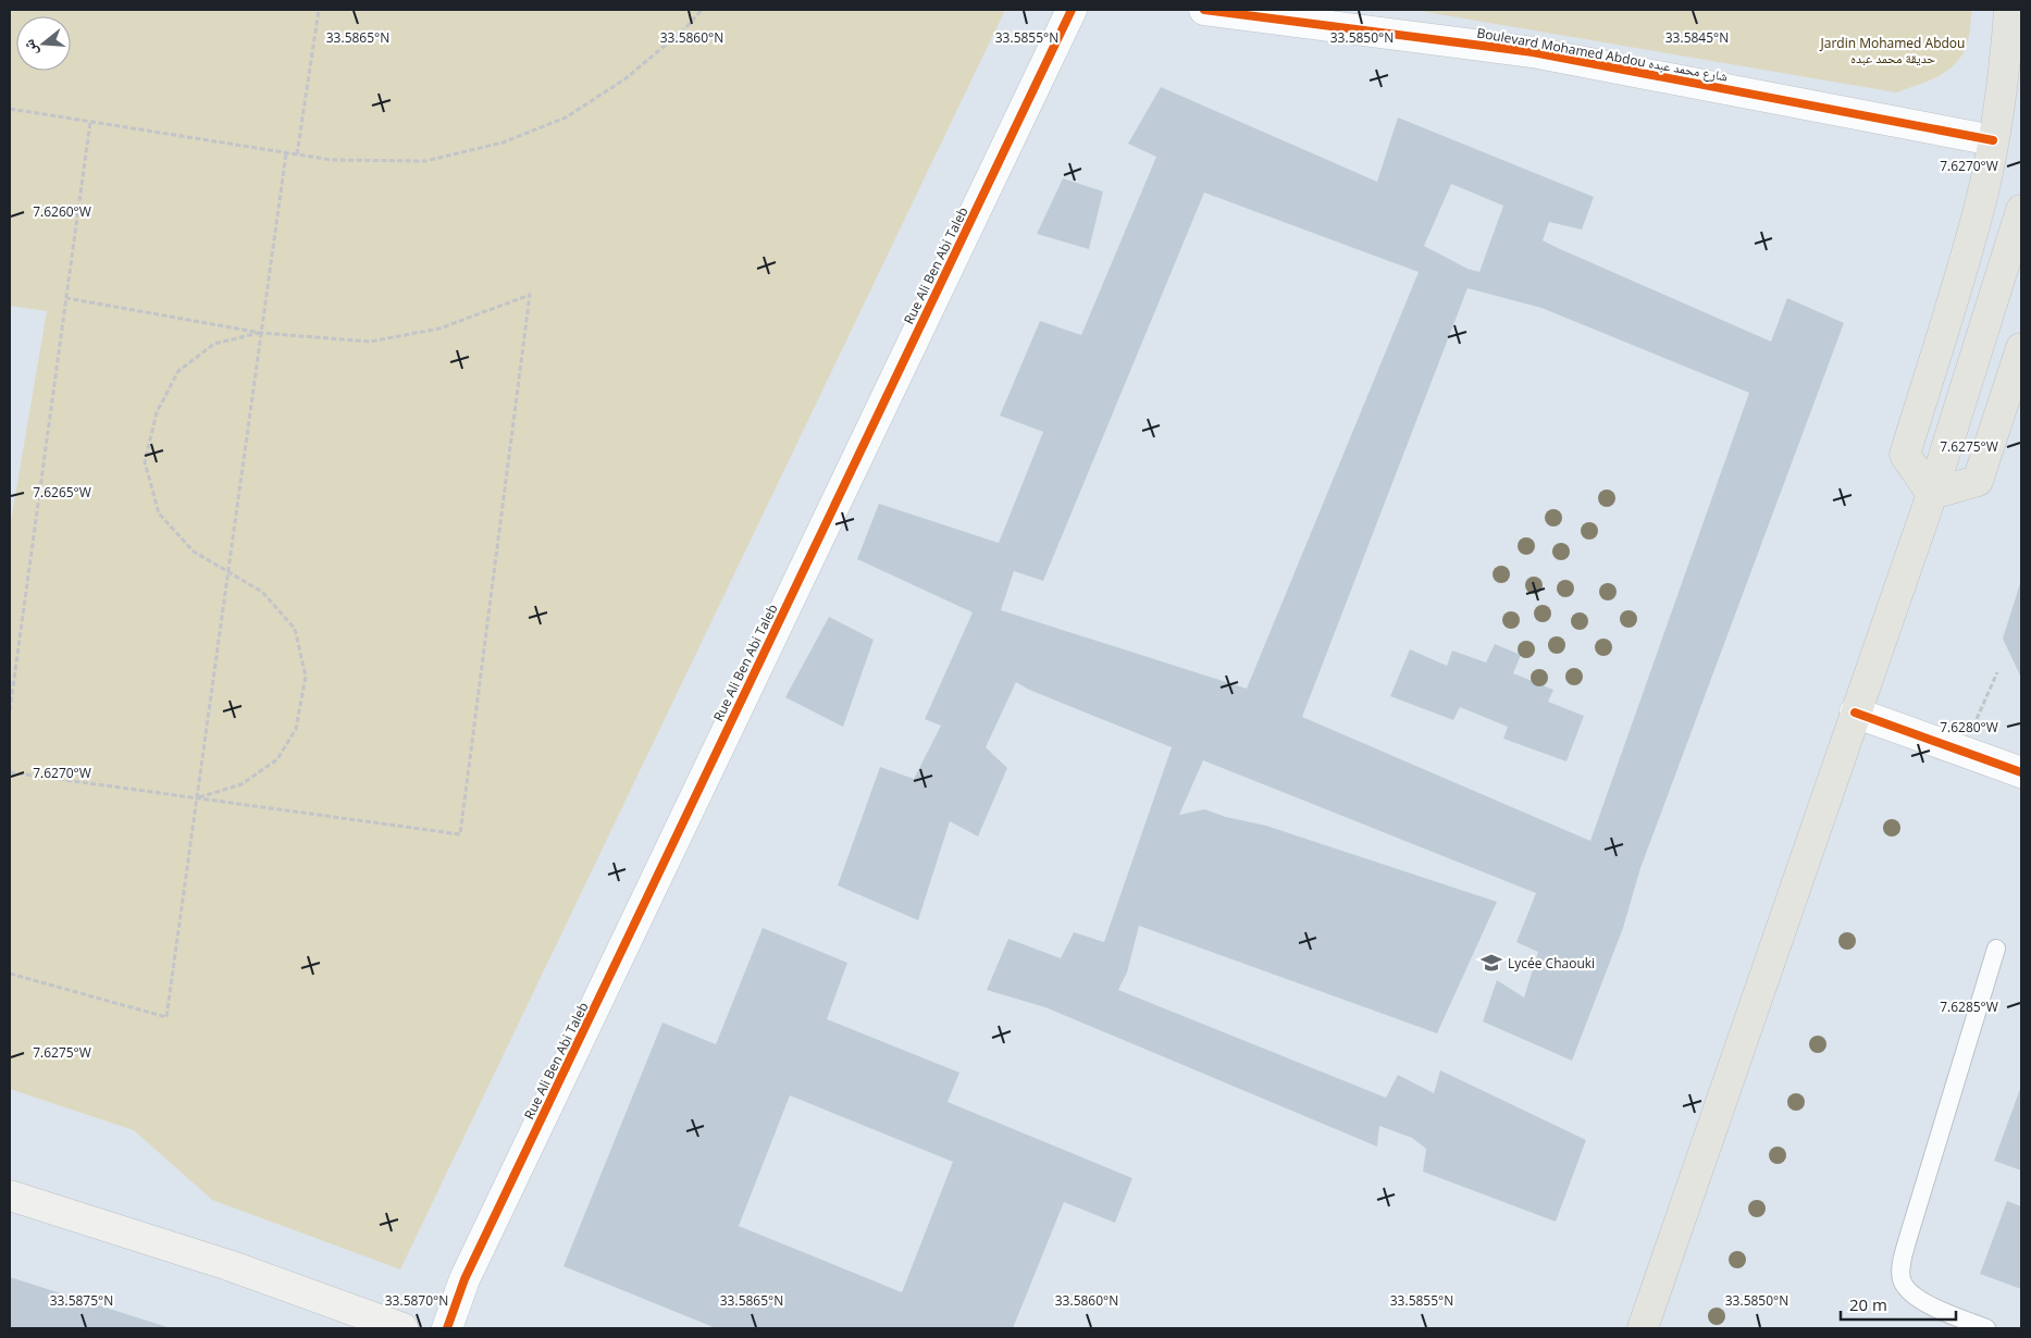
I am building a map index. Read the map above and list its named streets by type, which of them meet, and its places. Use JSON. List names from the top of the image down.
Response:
{
  "streets": {
    "street": ["Boulevard Mohamed Abdou شارع محمد عبده", "Rue Ali Ben Abi Taleb"]
  },
  "parks": ["Jardin Mohamed Abdou حديقة محمد عبده"],
  "places": {
    "school or university": ["Lycée Chaouki"]
  },
  "scale_bar": "20 m",
  "north": "left",
  "coordinates": [
    "33.5865°N",
    "33.5860°N",
    "33.5855°N",
    "33.5850°N",
    "33.5845°N",
    "7.6270°W",
    "7.6260°W",
    "7.6275°W",
    "7.6265°W",
    "7.6280°W",
    "7.6285°W",
    "33.5875°N",
    "33.5870°N"
  ]
}
